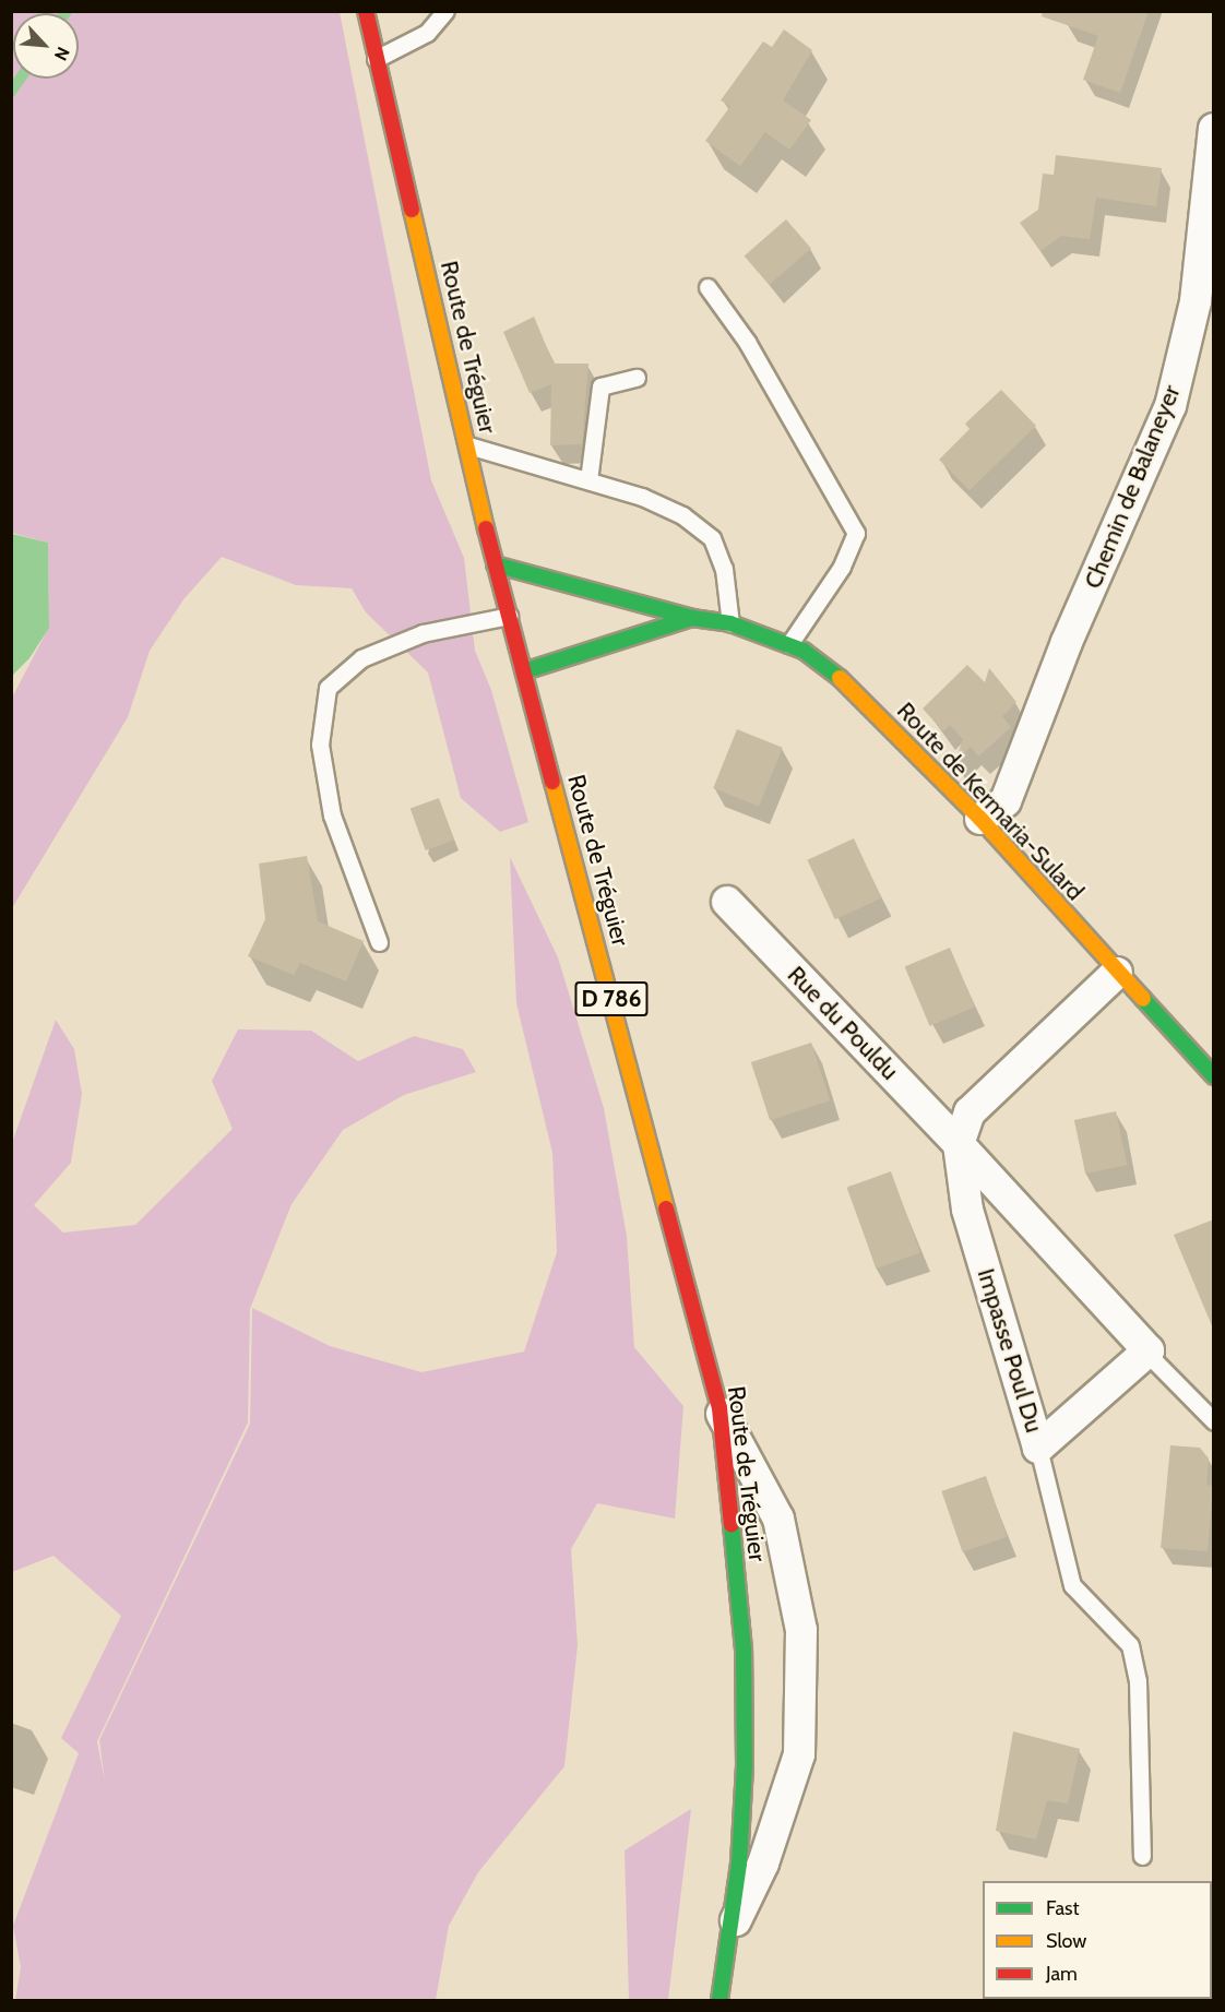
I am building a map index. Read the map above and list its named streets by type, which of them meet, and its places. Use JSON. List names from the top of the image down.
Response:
{
  "streets": {
    "main road": ["Route de Tréguier", "Route de Kermaria-Sulard", "D 786"],
    "street": ["Chemin de Balaneyer", "Rue du Pouldu", "Impasse Poul Du"]
  },
  "crossings": [
    ["Route de Tréguier", "Route de Kermaria-Sulard"],
    ["Chemin de Balaneyer", "Route de Kermaria-Sulard"],
    ["Route de Kermaria-Sulard", "Impasse Poul Du"],
    ["Rue du Pouldu", "Impasse Poul Du"]
  ],
  "legend": ["Fast", "Slow", "Jam"],
  "north": "bottom right"
}
